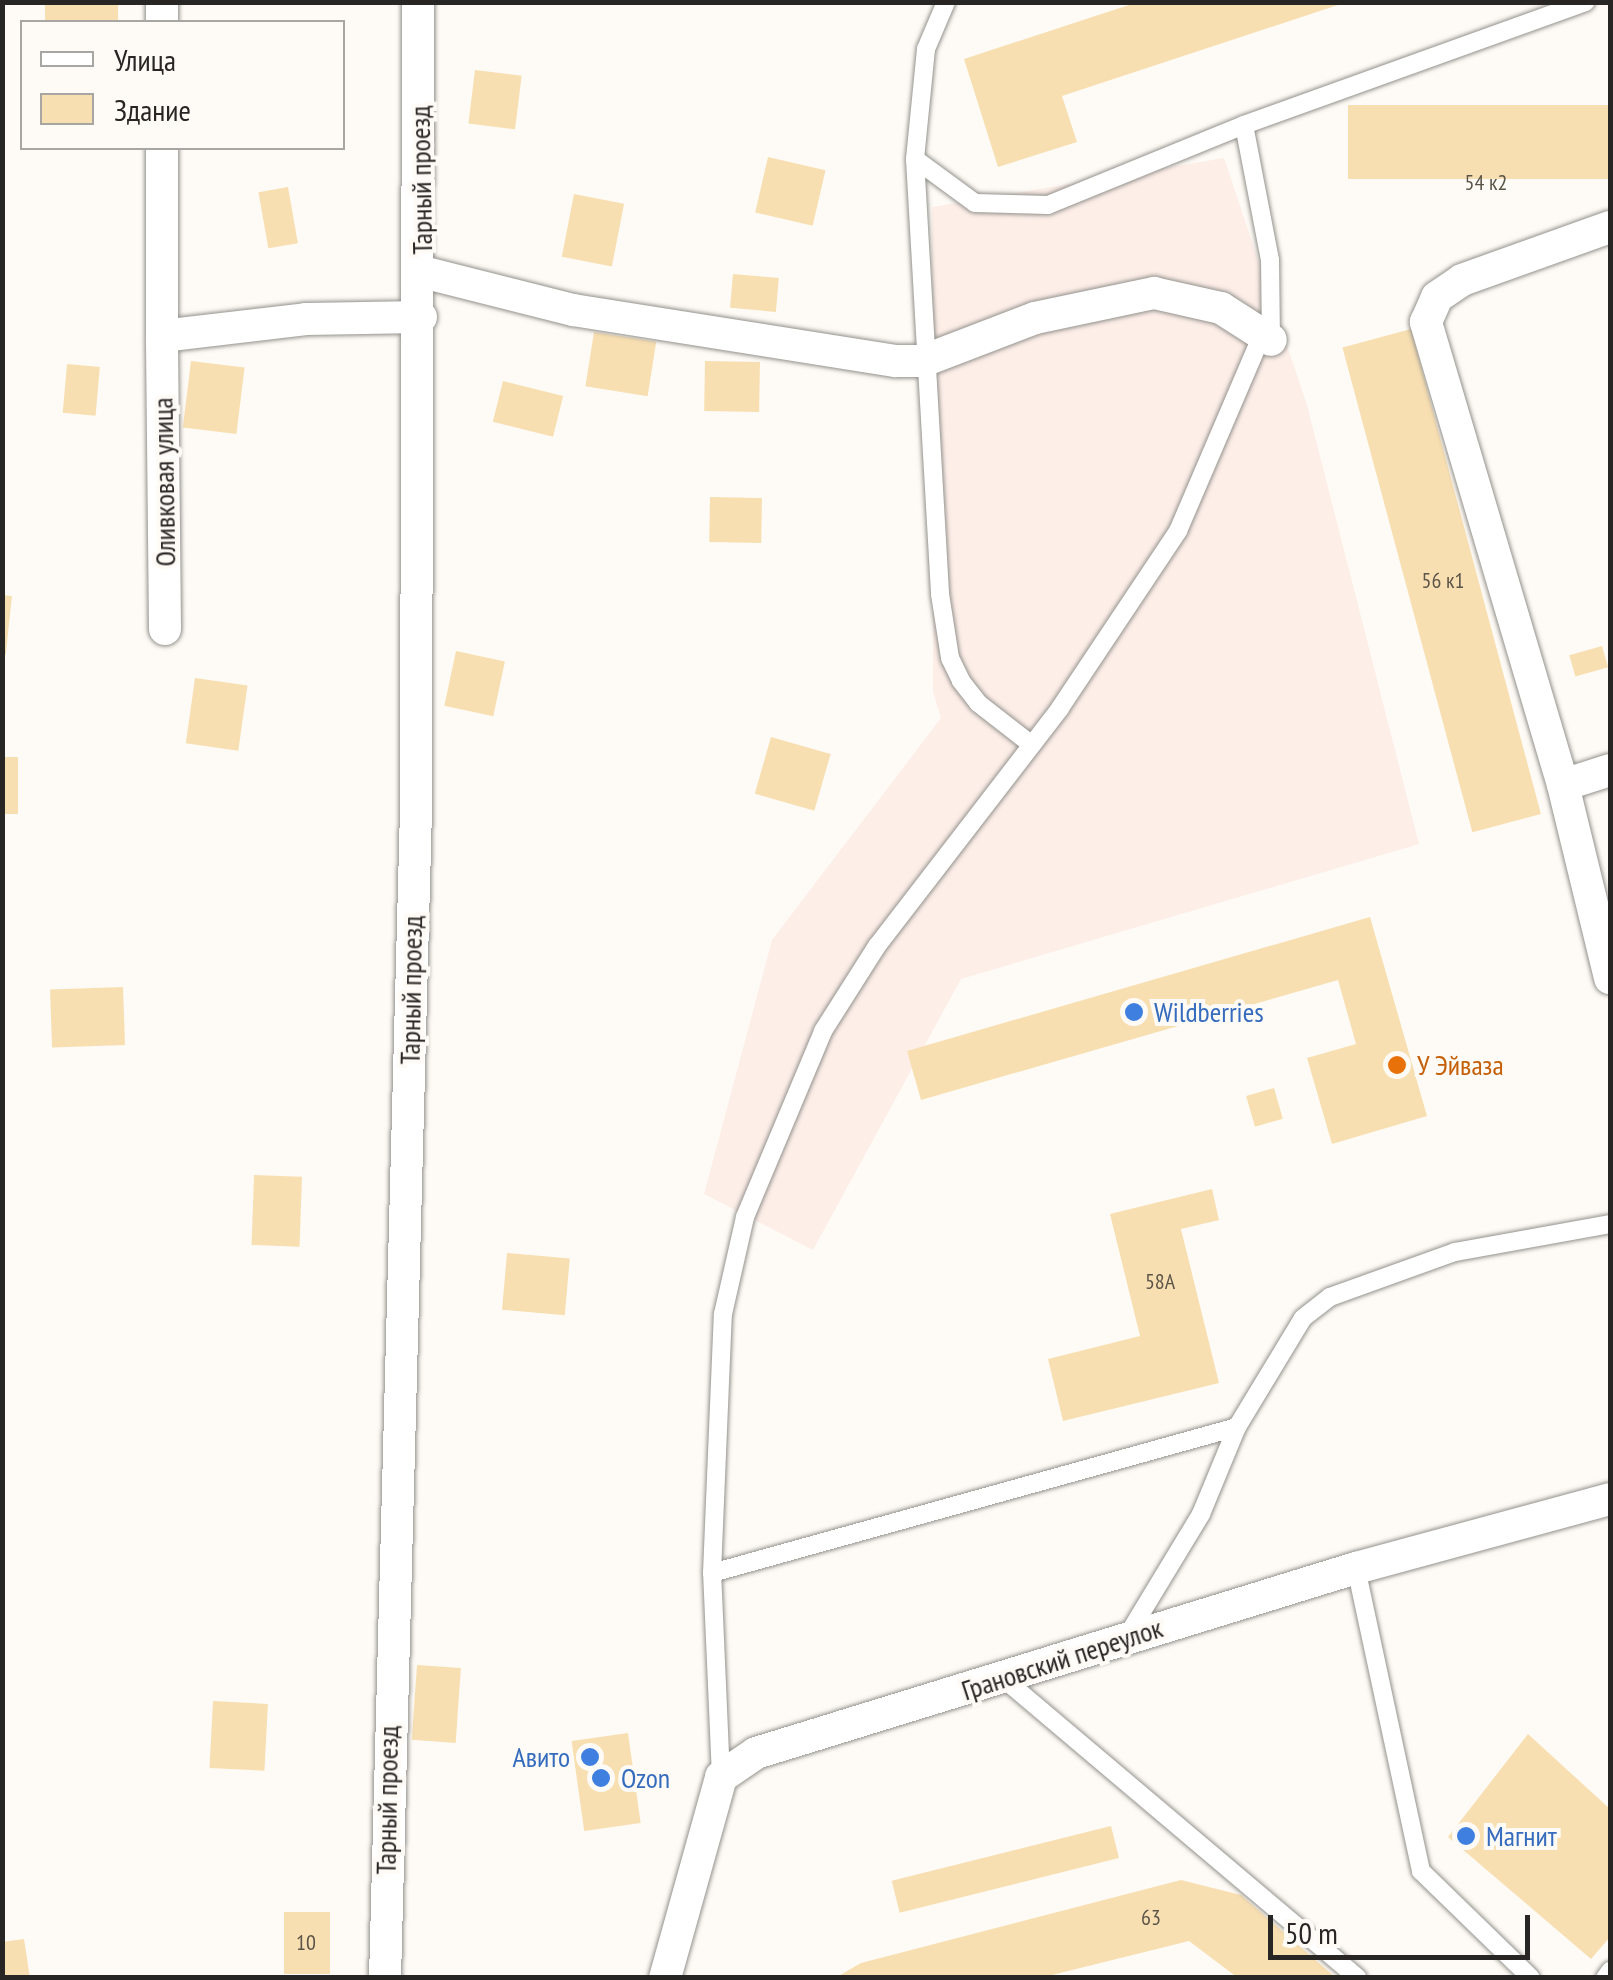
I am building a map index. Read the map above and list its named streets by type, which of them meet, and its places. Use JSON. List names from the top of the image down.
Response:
{
  "streets": {
    "street": ["Тарный проезд", "Оливковая улица", "Грановский переулок"]
  },
  "places": [
    "Wildberries",
    "У Эйваза",
    "Авито",
    "Ozon",
    "Магнит"
  ],
  "house_numbers": [
    "54 к2",
    "56 к1",
    "58А",
    "63",
    "10"
  ],
  "legend": ["Улица", "Здание"],
  "scale_bar": "50 m"
}
